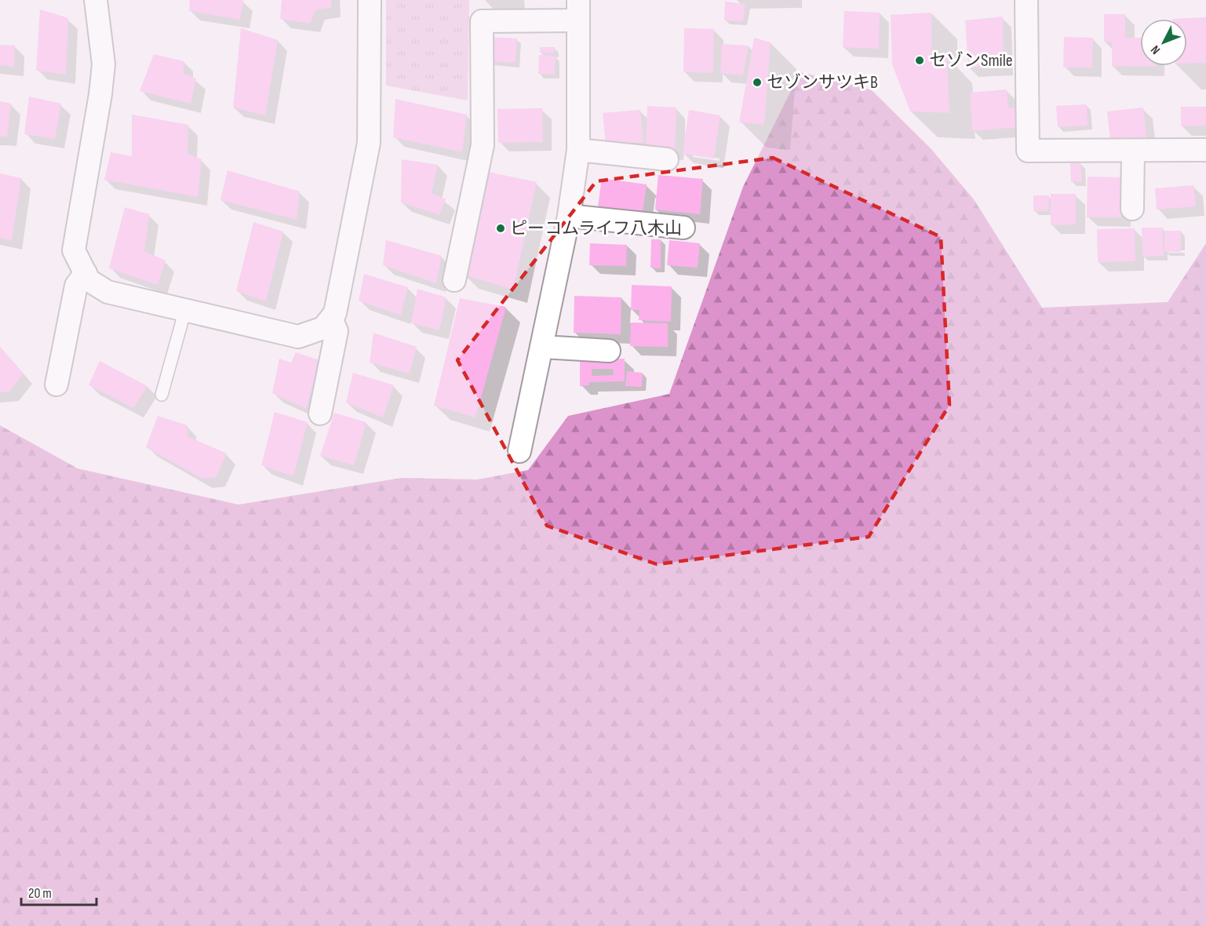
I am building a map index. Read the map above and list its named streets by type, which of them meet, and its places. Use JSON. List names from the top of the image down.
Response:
{
  "places": ["セゾンSmile", "セゾンサツキB", "ピーコムライフ八木山"],
  "scale_bar": "20 m",
  "north": "bottom left"
}
